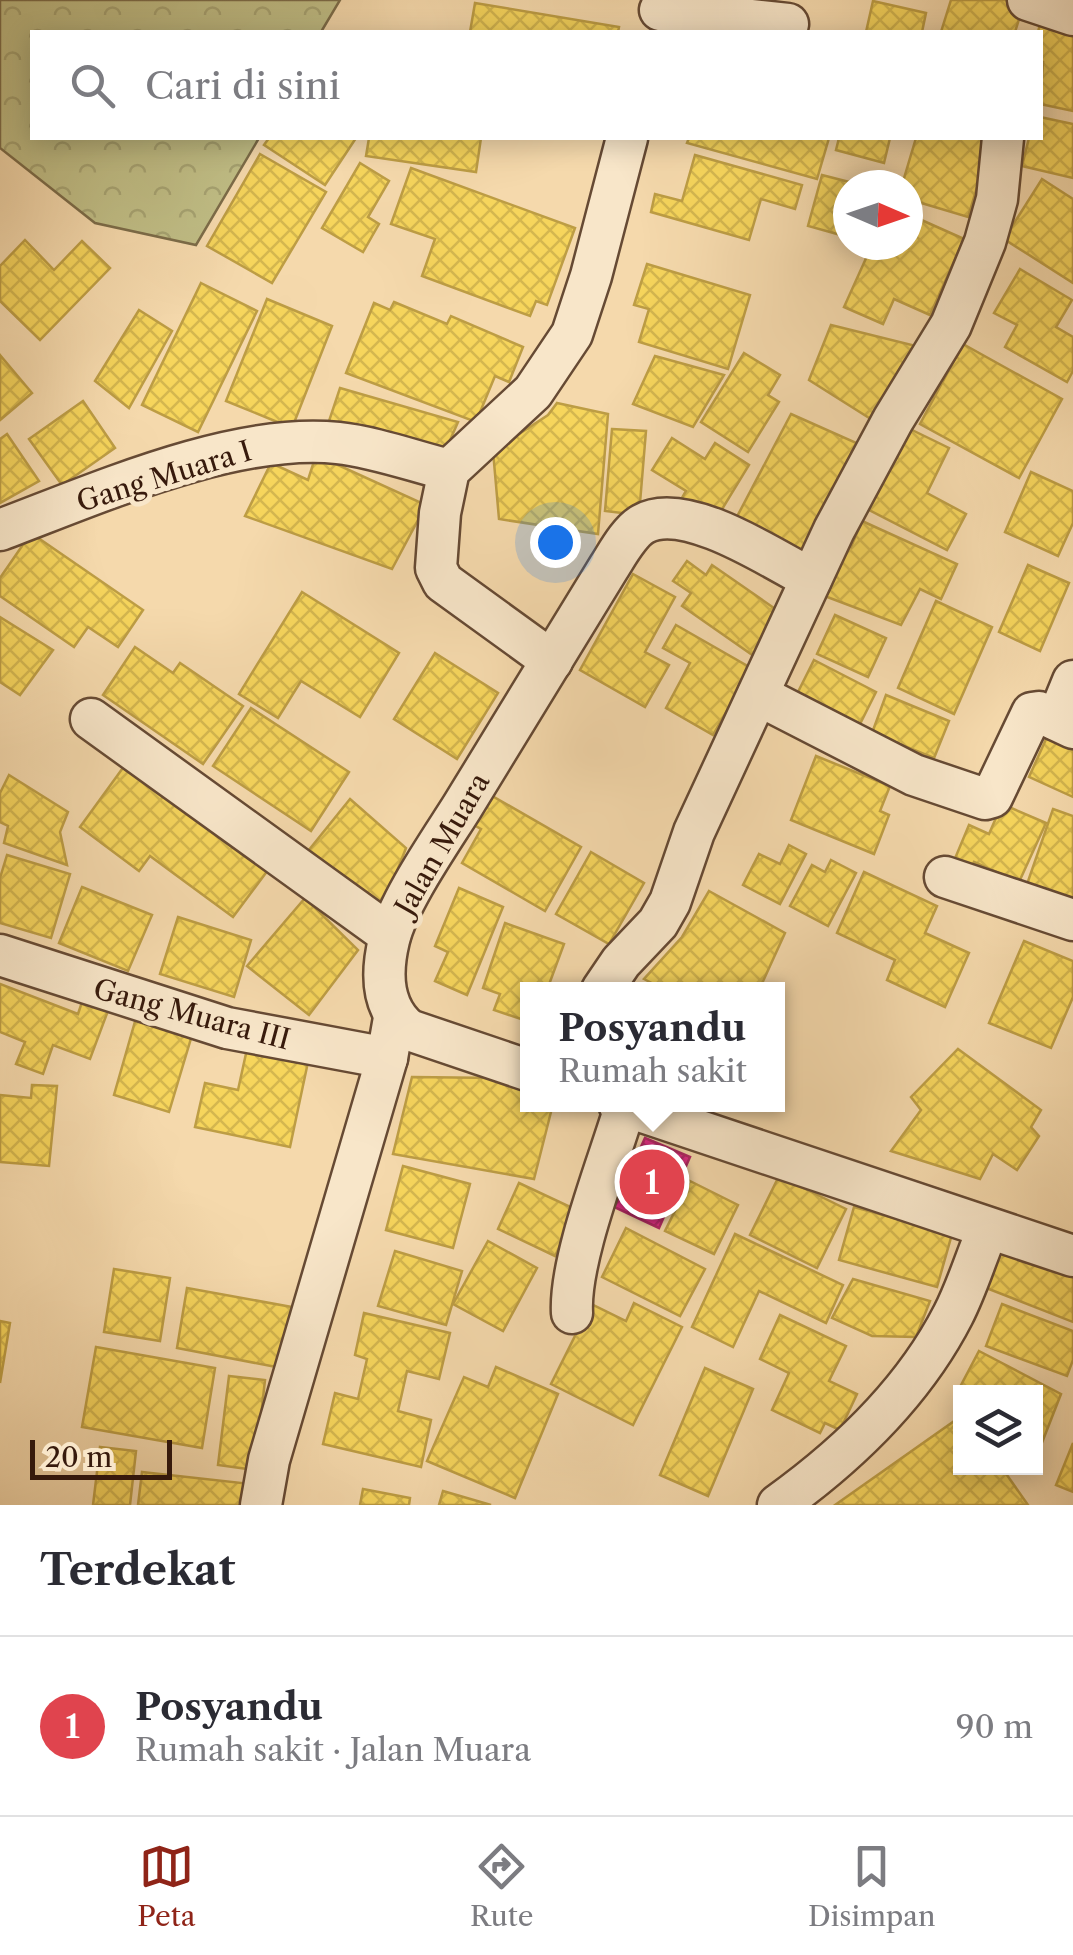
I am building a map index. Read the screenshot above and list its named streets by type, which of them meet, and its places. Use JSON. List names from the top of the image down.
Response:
{
  "streets": {
    "street": ["Gang Muara I", "Jalan Muara", "Gang Muara III"]
  },
  "scale_bar": "20 m",
  "north": "right",
  "page": {
    "search": "Cari di sini",
    "popup": ["Posyandu", "Rumah sakit"],
    "pins": "1",
    "scale": "20 m",
    "heading": "Terdekat",
    "list": [
      {
        "mark": "1",
        "name": "Posyandu",
        "note": "Rumah sakit · Jalan Muara",
        "value": "90 m"
      }
    ],
    "nav": ["Peta", "Rute", "Disimpan"]
  }
}
